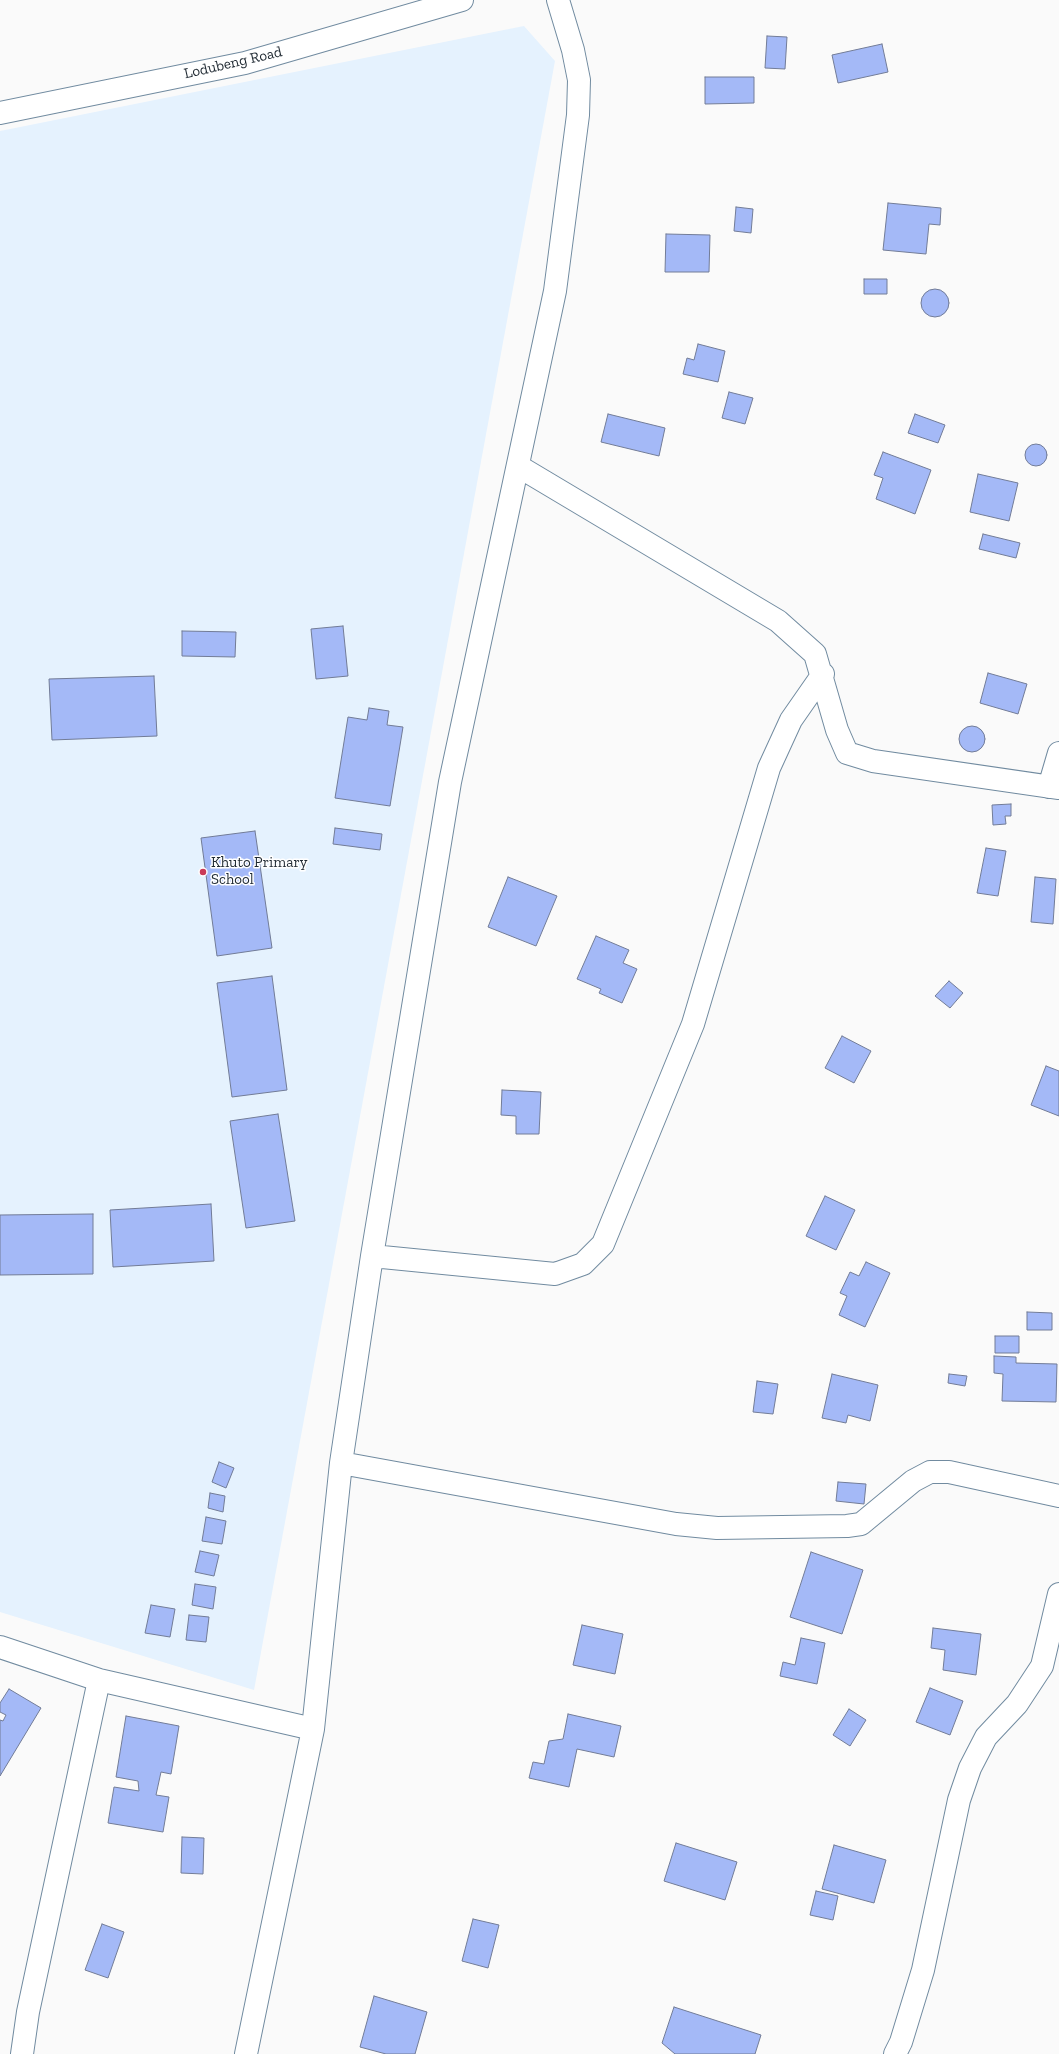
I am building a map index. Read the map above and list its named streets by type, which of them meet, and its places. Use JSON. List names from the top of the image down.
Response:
{
  "streets": {
    "street": ["Lodubeng Road"]
  },
  "places": ["Khuto Primary School"]
}
